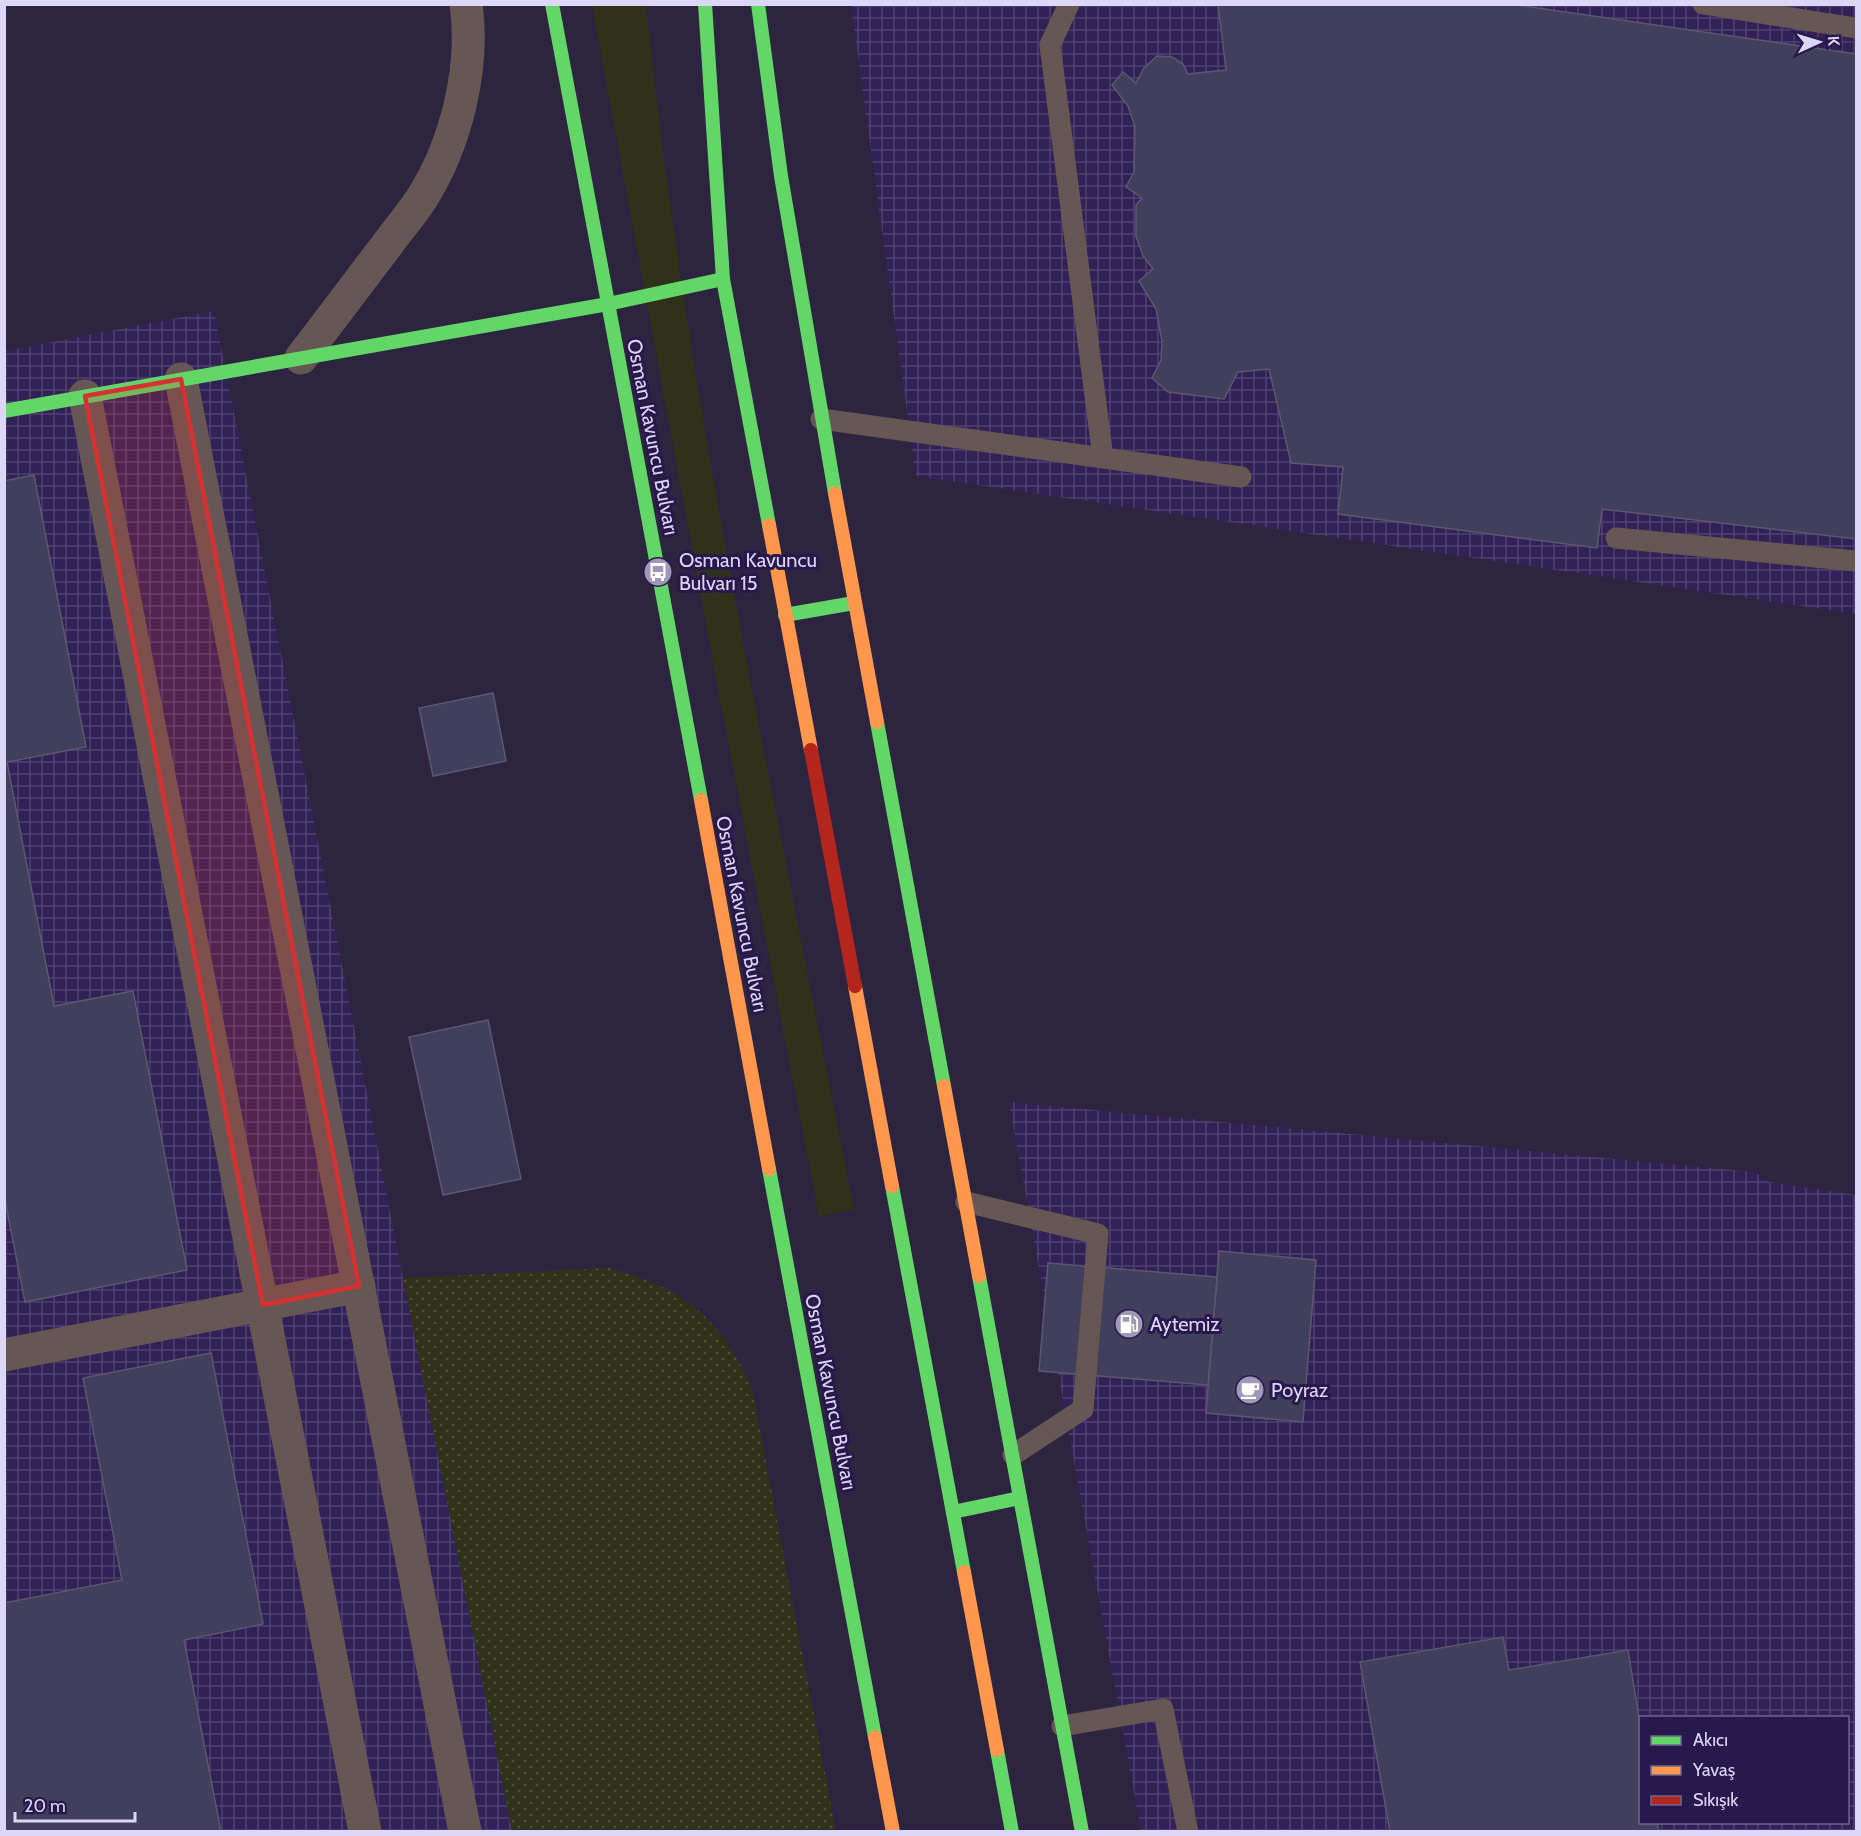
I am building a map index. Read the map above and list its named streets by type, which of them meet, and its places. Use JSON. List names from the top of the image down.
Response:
{
  "streets": {
    "main road": ["Osman Kavuncu Bulvarı"]
  },
  "places": {
    "bus stop": ["Osman Kavuncu Bulvarı 15"],
    "fuel station": ["Aytemiz"],
    "cafe": ["Poyraz"]
  },
  "legend": ["Akıcı", "Yavaş", "Sıkışık"],
  "scale_bar": "20 m",
  "north": "right"
}
